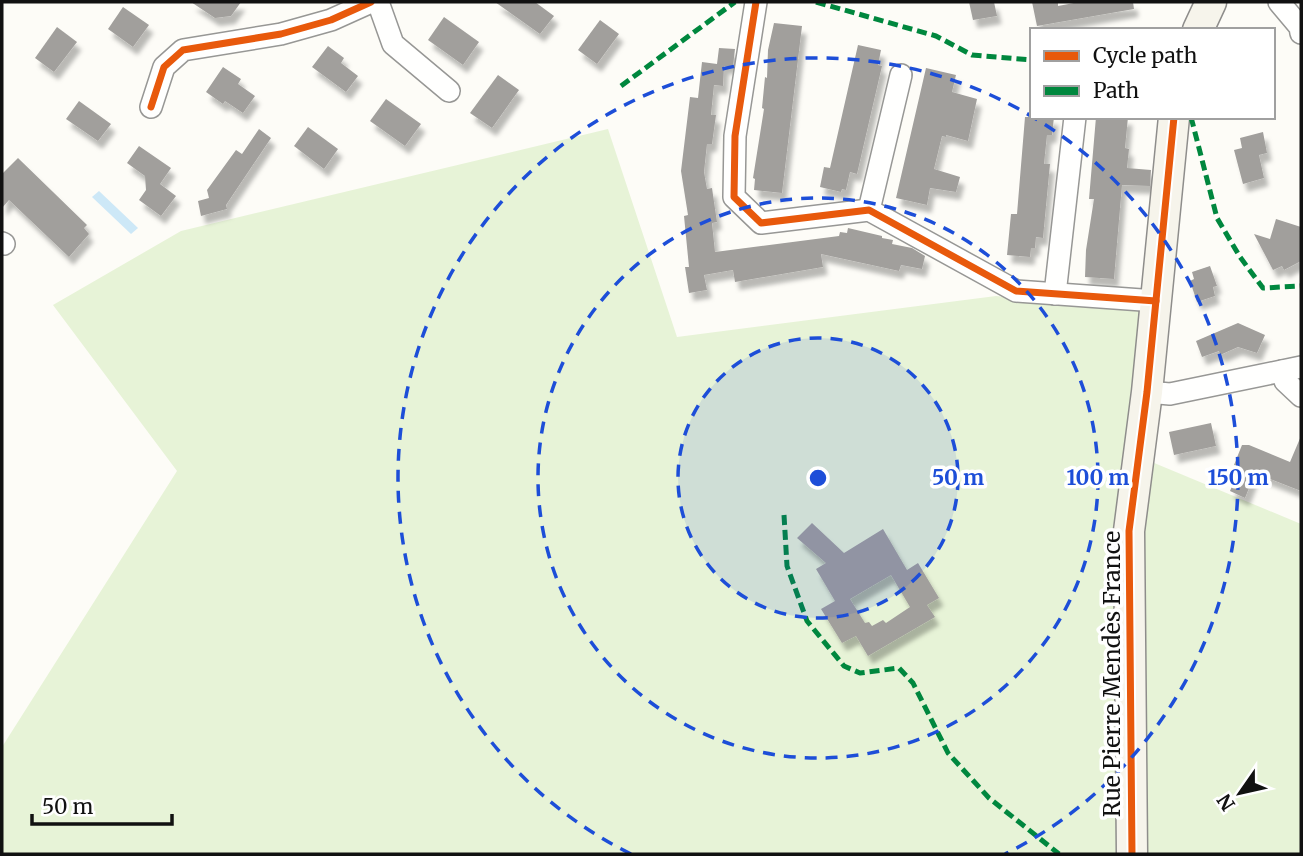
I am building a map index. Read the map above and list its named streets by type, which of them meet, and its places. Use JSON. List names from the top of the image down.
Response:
{
  "streets": {
    "street": ["Rue Pierre Mendès France"]
  },
  "legend": ["Cycle path", "Path"],
  "scale_bar": "50 m",
  "north": "bottom left",
  "rings": ["50 m", "100 m", "150 m"]
}
